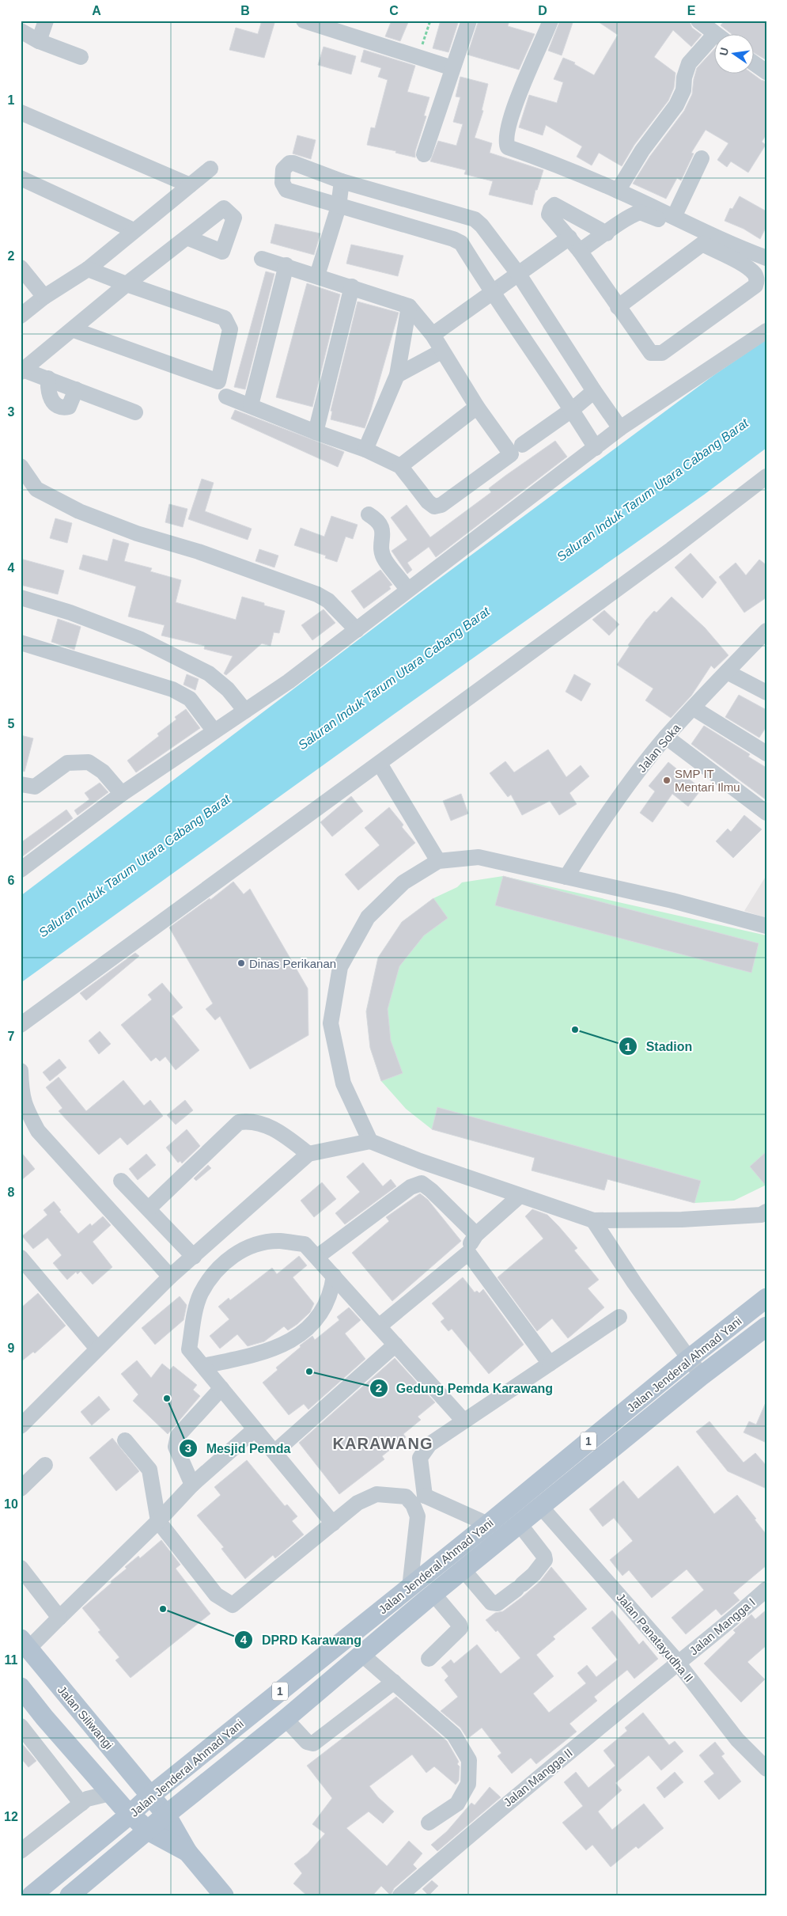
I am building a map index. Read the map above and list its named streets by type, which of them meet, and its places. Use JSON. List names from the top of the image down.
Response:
{
  "streets": {
    "main road": ["Jalan Jenderal Ahmad Yani", "1", "Jalan Siliwangi"],
    "street": [
      "Jalan Soka",
      "Jalan Mangga I",
      "Jalan Panatayudha II",
      "Jalan Mangga II"
    ]
  },
  "crossings": [
    ["Jalan Jenderal Ahmad Yani", "Jalan Panatayudha II"],
    ["Jalan Jenderal Ahmad Yani", "Jalan Siliwangi"],
    ["Jalan Mangga I", "Jalan Panatayudha II"],
    ["Jalan Mangga I", "Jalan Mangga II"],
    ["Jalan Panatayudha II", "Jalan Mangga II"]
  ],
  "districts": ["KARAWANG"],
  "water": ["Saluran Induk Tarum Utara Cabang Barat"],
  "places": [
    "SMP IT Mentari Ilmu",
    "Dinas Perikanan",
    "Stadion",
    "Gedung Pemda Karawang",
    "Mesjid Pemda",
    "DPRD Karawang"
  ],
  "north": "left",
  "grid": {
    "columns": [
      "A",
      "B",
      "C",
      "D",
      "E"
    ],
    "rows": [
      "1",
      "2",
      "3",
      "4",
      "5",
      "6",
      "7",
      "8",
      "9",
      "10",
      "11",
      "12"
    ]
  }
}
